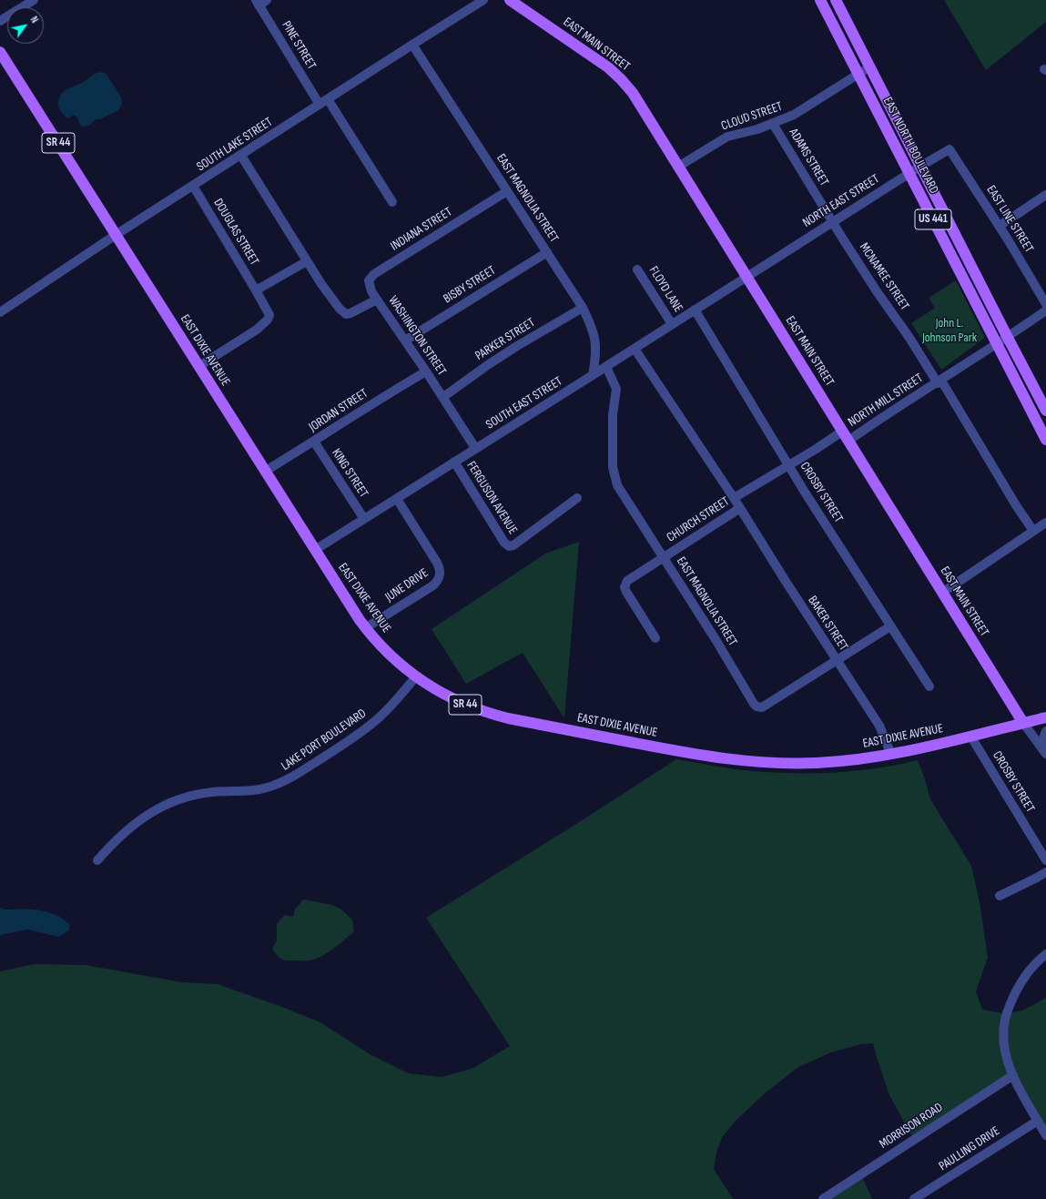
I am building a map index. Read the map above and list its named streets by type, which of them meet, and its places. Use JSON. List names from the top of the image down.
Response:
{
  "streets": {
    "main road": [
      "EAST MAIN STREET",
      "SR 44",
      "EAST NORTH BOULEVARD",
      "US 441",
      "EAST DIXIE AVENUE"
    ],
    "street": [
      "PINE STREET",
      "CLOUD STREET",
      "SOUTH LAKE STREET",
      "ADAMS STREET",
      "EAST MAGNOLIA STREET",
      "NORTH EAST STREET",
      "EAST LINE STREET",
      "INDIANA STREET",
      "DOUGLAS STREET",
      "MCNAMEE STREET",
      "BISBY STREET",
      "FLOYD LANE",
      "WASHINGTON STREET",
      "PARKER STREET",
      "NORTH MILL STREET",
      "SOUTH EAST STREET",
      "JORDAN STREET",
      "KING STREET",
      "CROSBY STREET",
      "FERGUSON AVENUE",
      "CHURCH STREET",
      "JUNE DRIVE",
      "BAKER STREET",
      "LAKE PORT BOULEVARD",
      "MORRISON ROAD",
      "PAULLING DRIVE"
    ]
  },
  "crossings": [
    ["EAST MAIN STREET", "CLOUD STREET"],
    ["EAST MAIN STREET", "NORTH EAST STREET"],
    ["EAST MAIN STREET", "EAST DIXIE AVENUE"],
    ["EAST MAIN STREET", "NORTH MILL STREET"],
    ["EAST MAIN STREET", "SOUTH EAST STREET"],
    ["EAST MAIN STREET", "CHURCH STREET"],
    ["PINE STREET", "SOUTH LAKE STREET"],
    ["CLOUD STREET", "EAST NORTH BOULEVARD"],
    ["CLOUD STREET", "ADAMS STREET"],
    ["SOUTH LAKE STREET", "EAST MAGNOLIA STREET"],
    ["SOUTH LAKE STREET", "DOUGLAS STREET"],
    ["SOUTH LAKE STREET", "WASHINGTON STREET"],
    ["SOUTH LAKE STREET", "EAST DIXIE AVENUE"],
    ["EAST NORTH BOULEVARD", "NORTH EAST STREET"],
    ["EAST NORTH BOULEVARD", "NORTH MILL STREET"],
    ["ADAMS STREET", "NORTH EAST STREET"],
    ["ADAMS STREET", "MCNAMEE STREET"],
    ["EAST MAGNOLIA STREET", "INDIANA STREET"],
    ["EAST MAGNOLIA STREET", "BISBY STREET"],
    ["EAST MAGNOLIA STREET", "PARKER STREET"],
    ["EAST MAGNOLIA STREET", "SOUTH EAST STREET"],
    ["EAST MAGNOLIA STREET", "CHURCH STREET"],
    ["EAST MAGNOLIA STREET", "BAKER STREET"],
    ["NORTH EAST STREET", "EAST LINE STREET"],
    ["NORTH EAST STREET", "MCNAMEE STREET"],
    ["NORTH EAST STREET", "SOUTH EAST STREET"],
    ["INDIANA STREET", "WASHINGTON STREET"],
    ["MCNAMEE STREET", "NORTH MILL STREET"],
    ["BISBY STREET", "WASHINGTON STREET"],
    ["FLOYD LANE", "SOUTH EAST STREET"],
    ["WASHINGTON STREET", "PARKER STREET"],
    ["WASHINGTON STREET", "SOUTH EAST STREET"],
    ["WASHINGTON STREET", "JORDAN STREET"],
    ["EAST DIXIE AVENUE", "SOUTH EAST STREET"],
    ["EAST DIXIE AVENUE", "JORDAN STREET"],
    ["EAST DIXIE AVENUE", "CROSBY STREET"],
    ["EAST DIXIE AVENUE", "JUNE DRIVE"],
    ["EAST DIXIE AVENUE", "BAKER STREET"],
    ["EAST DIXIE AVENUE", "LAKE PORT BOULEVARD"],
    ["NORTH MILL STREET", "CHURCH STREET"],
    ["SOUTH EAST STREET", "KING STREET"],
    ["SOUTH EAST STREET", "CROSBY STREET"],
    ["SOUTH EAST STREET", "FERGUSON AVENUE"],
    ["SOUTH EAST STREET", "JUNE DRIVE"],
    ["JORDAN STREET", "KING STREET"],
    ["CROSBY STREET", "CHURCH STREET"],
    ["CHURCH STREET", "BAKER STREET"]
  ],
  "parks": ["John L. Johnson Park"],
  "north": "top right"
}
